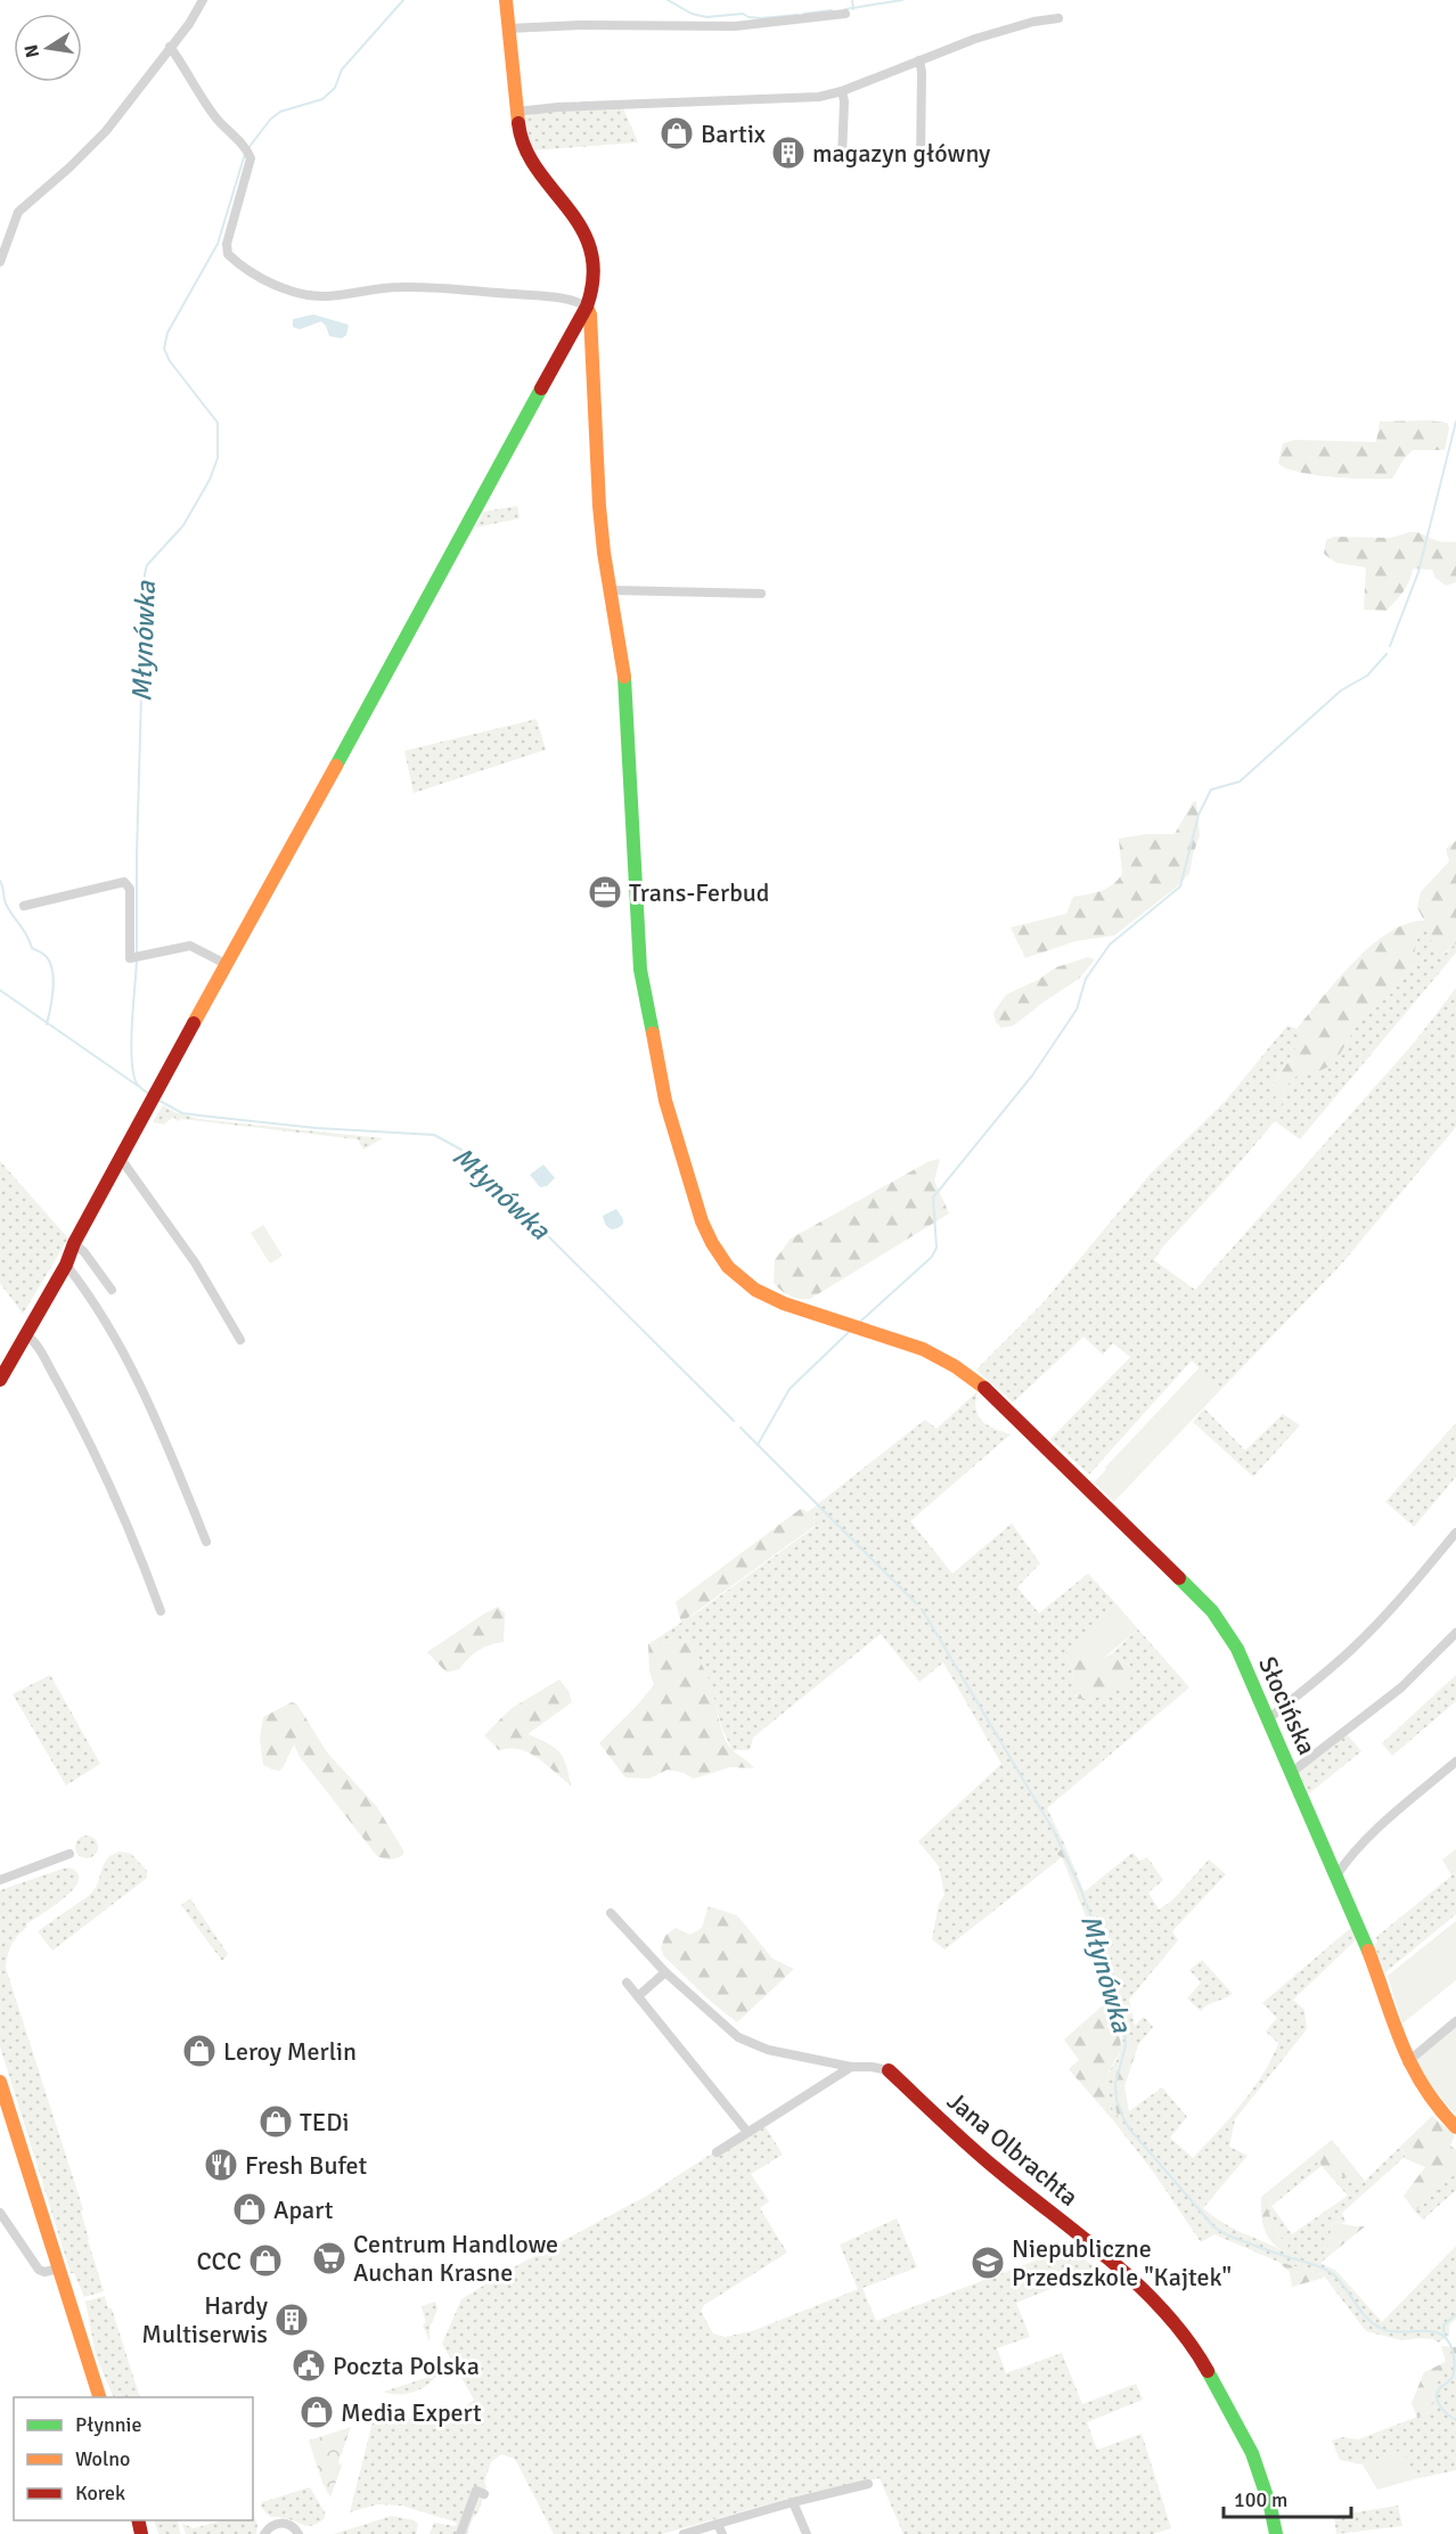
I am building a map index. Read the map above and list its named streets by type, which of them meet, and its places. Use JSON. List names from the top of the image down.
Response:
{
  "streets": {
    "street": ["Słocińska", "Jana Olbrachta"]
  },
  "water": ["Młynówka"],
  "places": {
    "shop": [
      "Bartix",
      "Leroy Merlin",
      "TEDi",
      "Apart",
      "CCC",
      "Media Expert"
    ],
    "building": ["magazyn główny", "Hardy Multiserwis"],
    "office": ["Trans-Ferbud"],
    "restaurant": ["Fresh Bufet"],
    "supermarket": ["Centrum Handlowe Auchan Krasne"],
    "school or university": ["Niepubliczne Przedszkole \"Kajtek\""],
    "public building": ["Poczta Polska"]
  },
  "legend": ["Płynnie", "Wolno", "Korek"],
  "scale_bar": "100 m",
  "north": "left"
}
